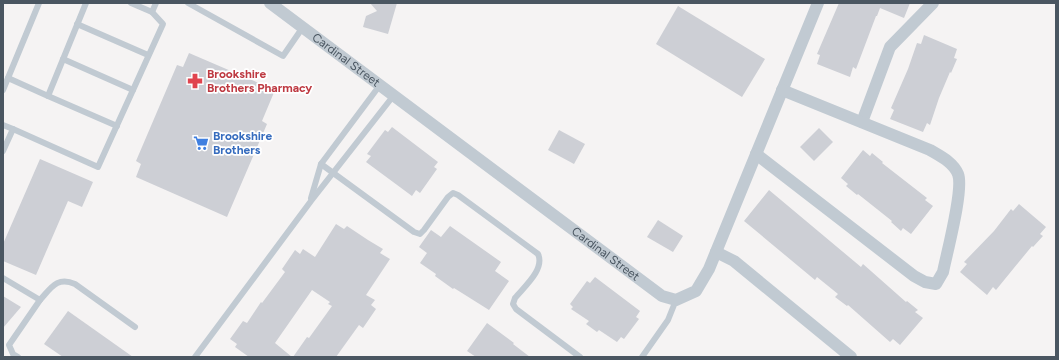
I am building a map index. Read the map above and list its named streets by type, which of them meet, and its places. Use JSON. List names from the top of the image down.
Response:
{
  "streets": {
    "street": ["Cardinal Street"]
  },
  "places": {
    "pharmacy": ["Brookshire Brothers Pharmacy"],
    "supermarket": ["Brookshire Brothers"]
  }
}
